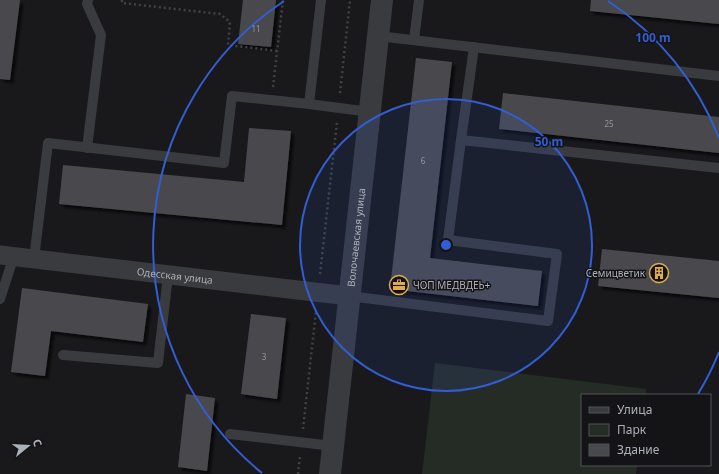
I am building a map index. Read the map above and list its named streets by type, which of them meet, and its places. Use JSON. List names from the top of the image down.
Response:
{
  "streets": {
    "street": ["Волочаевская улица", "Одесская улица"]
  },
  "crossings": [
    ["Волочаевская улица", "Одесская улица"]
  ],
  "places": {
    "building": ["Семицветик"],
    "office": ["ЧОП МЕДВДЕЬ+"]
  },
  "house_numbers": [
    "11",
    "25",
    "6",
    "3"
  ],
  "legend": ["Улица", "Парк", "Здание"],
  "north": "right",
  "rings": ["100 m", "50 m"]
}
